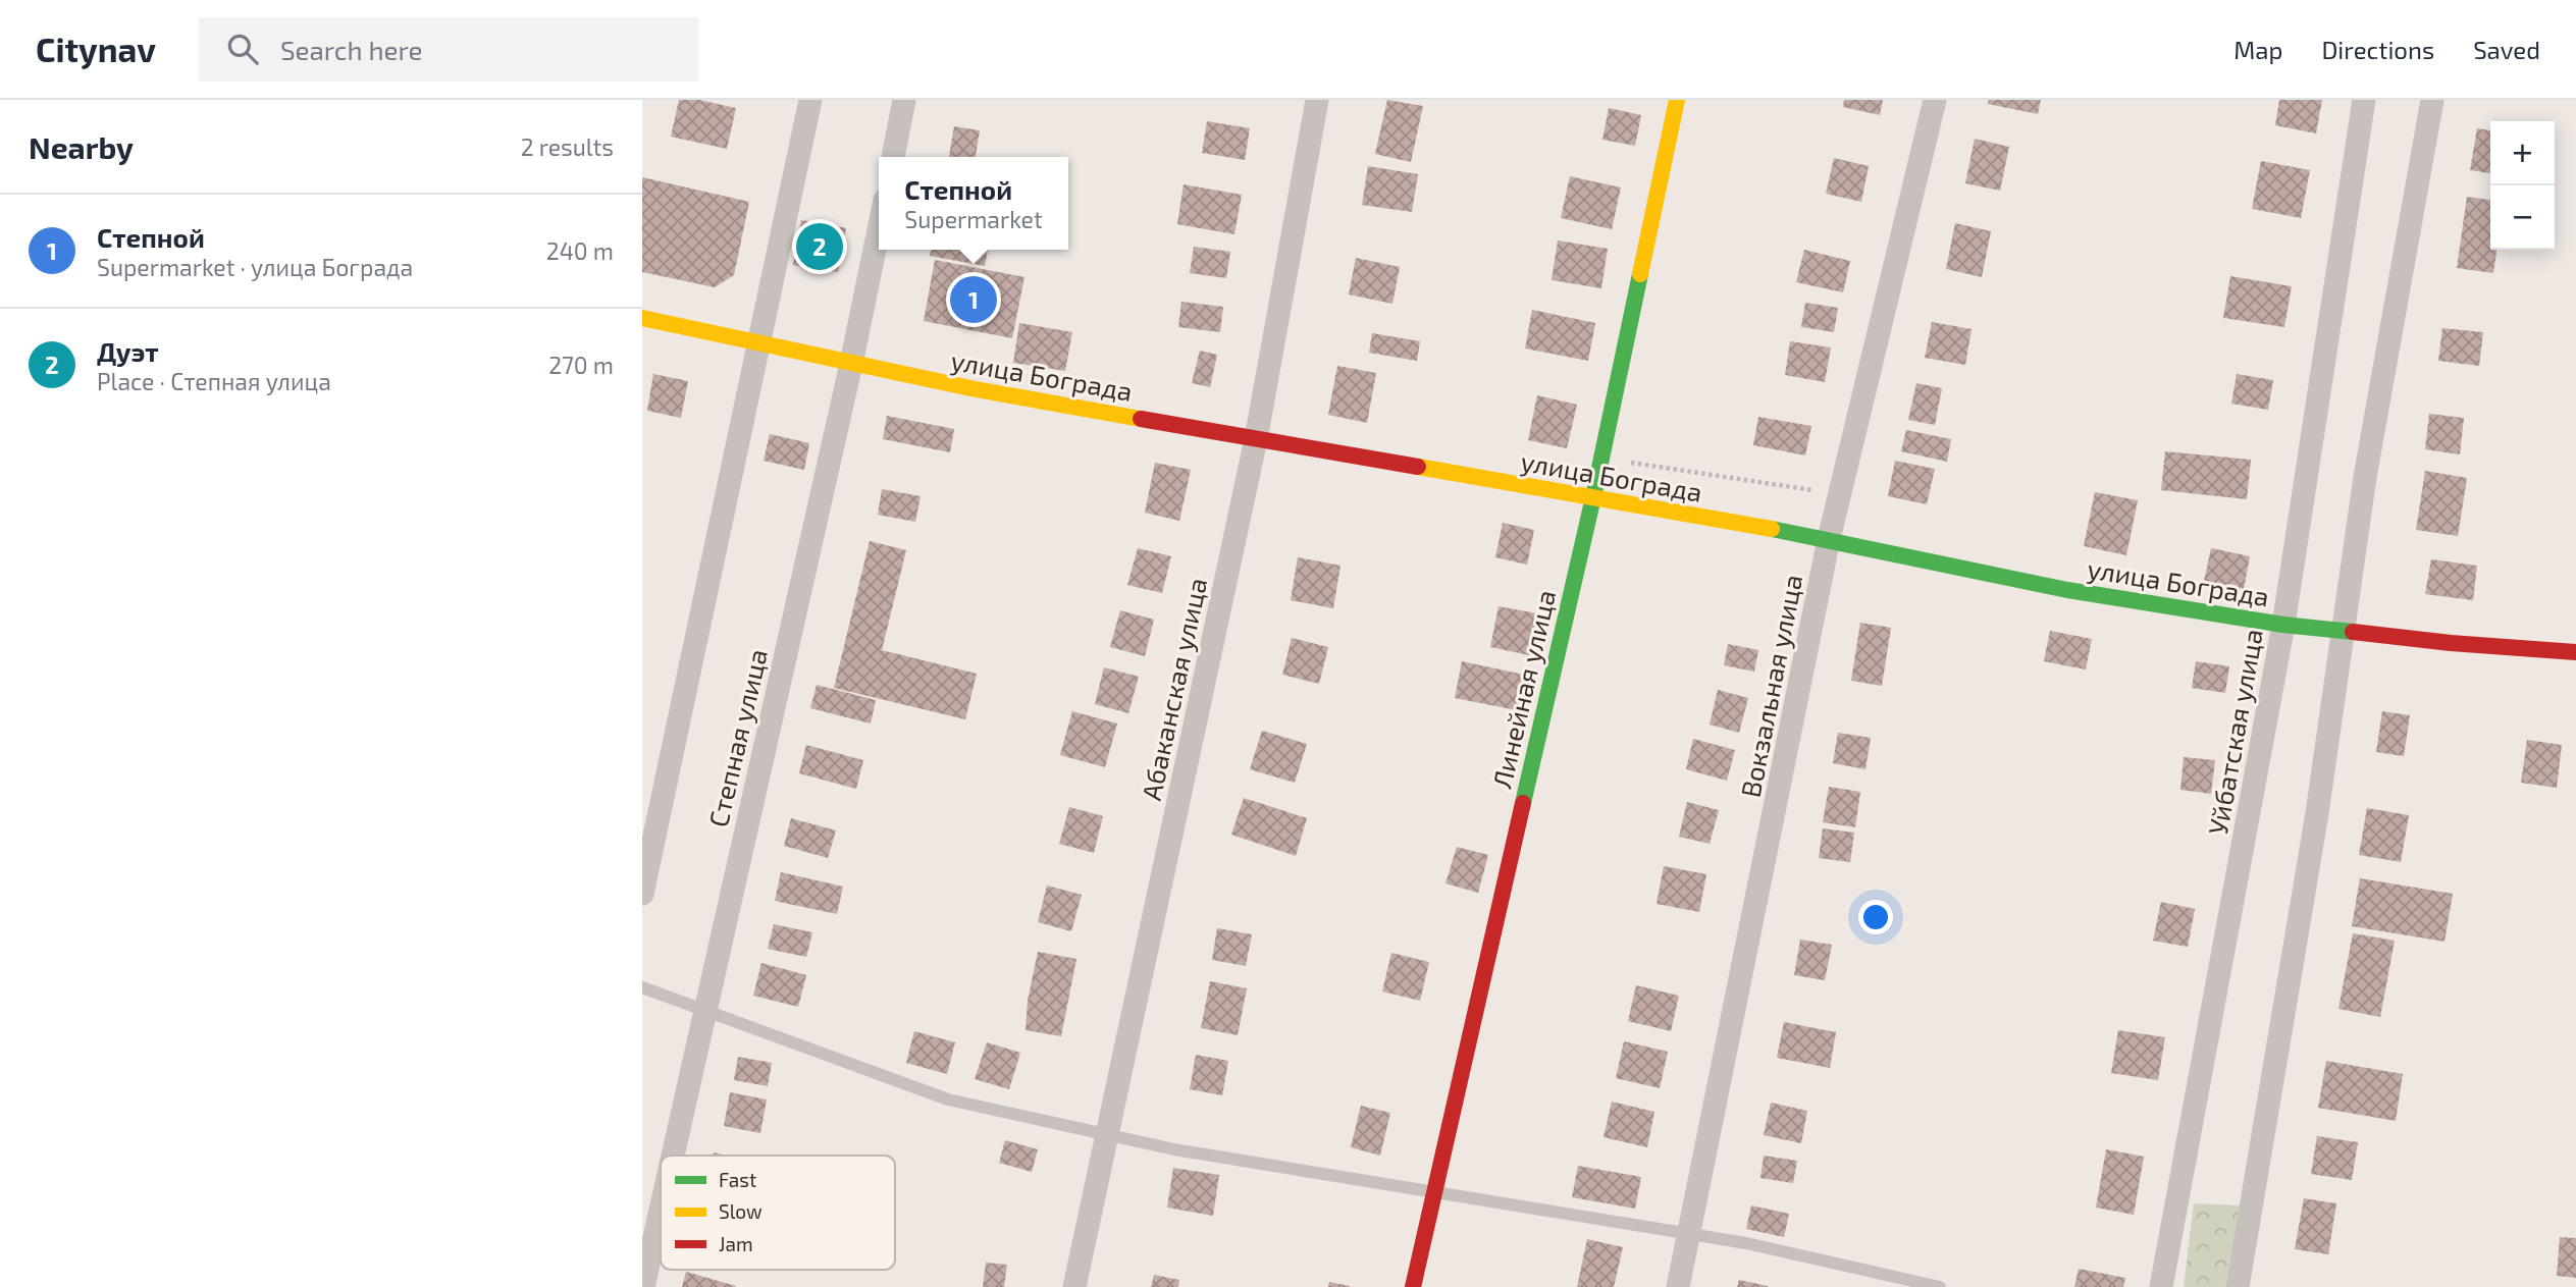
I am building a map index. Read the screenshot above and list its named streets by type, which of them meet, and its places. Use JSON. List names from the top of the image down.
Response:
{
  "streets": {
    "main road": ["улица Бограда", "Линейная улица"],
    "street": [
      "Вокзальная улица",
      "Абаканская улица",
      "Уйбатская улица",
      "Степная улица"
    ]
  },
  "crossings": [
    ["улица Бограда", "Вокзальная улица"],
    ["улица Бограда", "Абаканская улица"],
    ["улица Бограда", "Линейная улица"],
    ["улица Бограда", "Уйбатская улица"],
    ["улица Бограда", "Степная улица"]
  ],
  "legend": ["Fast", "Slow", "Jam"],
  "page": {
    "header": "Citynav",
    "search": "Search here",
    "nav": ["Map", "Directions", "Saved"],
    "heading": ["Nearby", "2 results"],
    "map_buttons": ["+", "−"],
    "popup": ["Степной", "Supermarket"],
    "list": [
      {
        "mark": "1",
        "name": "Степной",
        "note": "Supermarket · улица Бограда",
        "value": "240 m"
      },
      {
        "mark": "2",
        "name": "Дуэт",
        "note": "Place · Степная улица",
        "value": "270 m"
      }
    ],
    "pins": ["2", "1"]
  }
}
